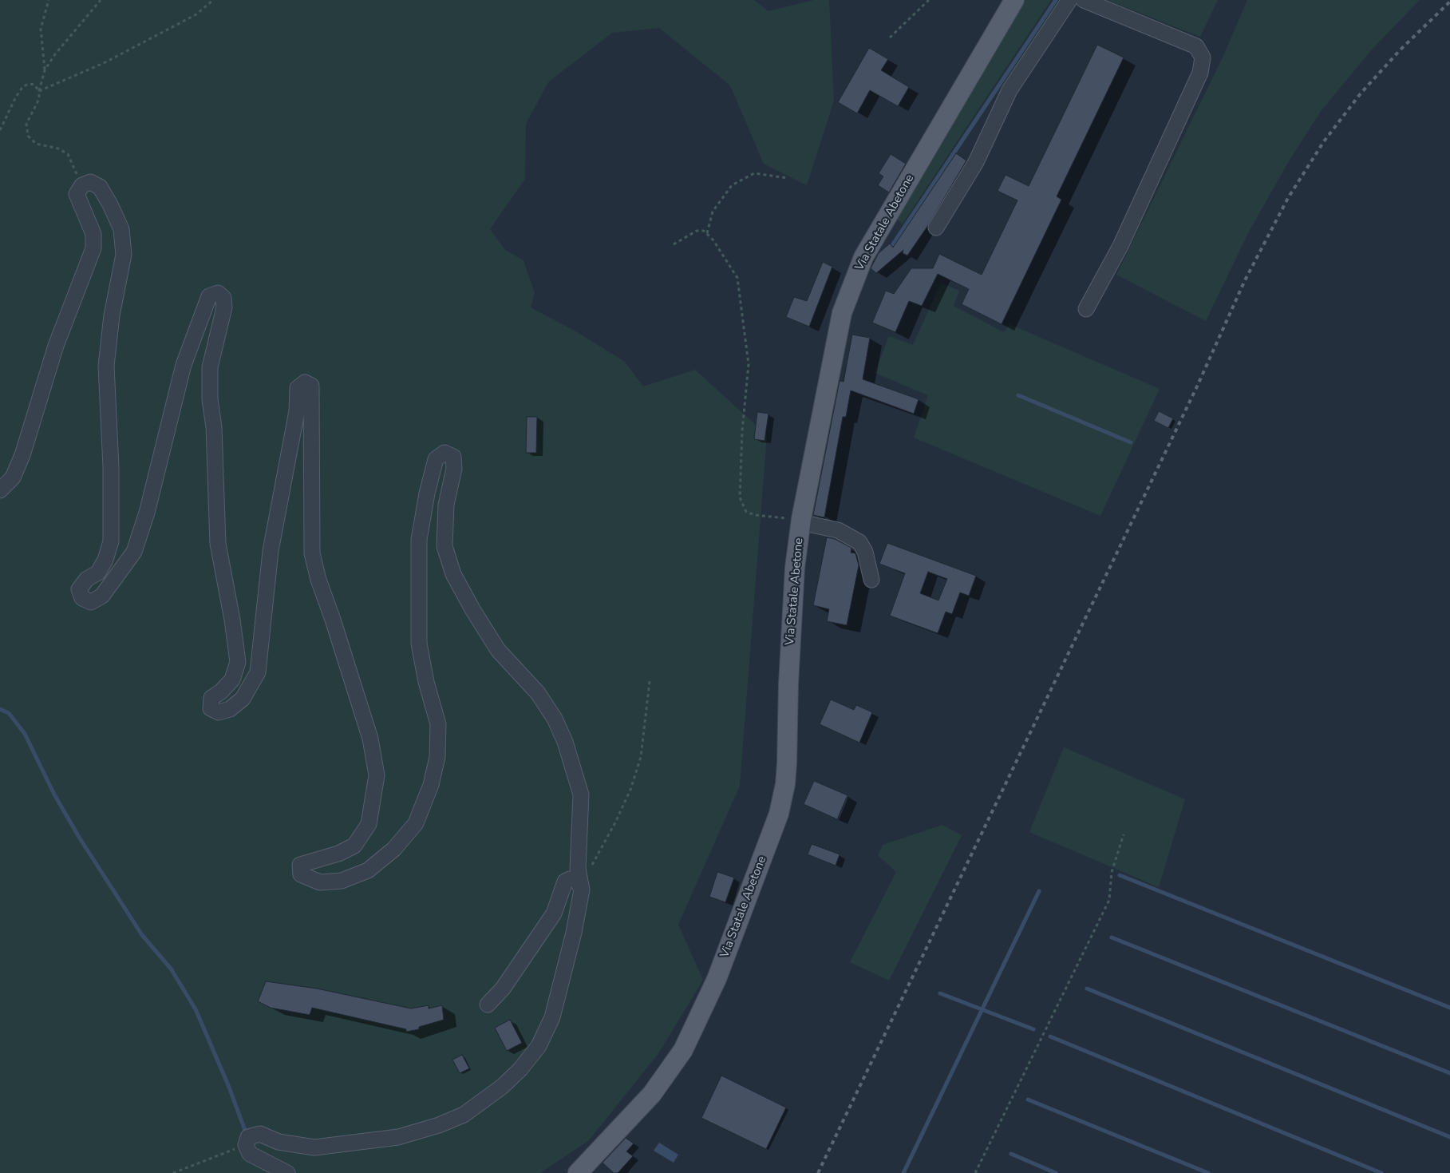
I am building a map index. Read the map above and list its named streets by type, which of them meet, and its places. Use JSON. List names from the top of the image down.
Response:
{
  "streets": {
    "main road": ["Via Statale Abetone"]
  }
}
